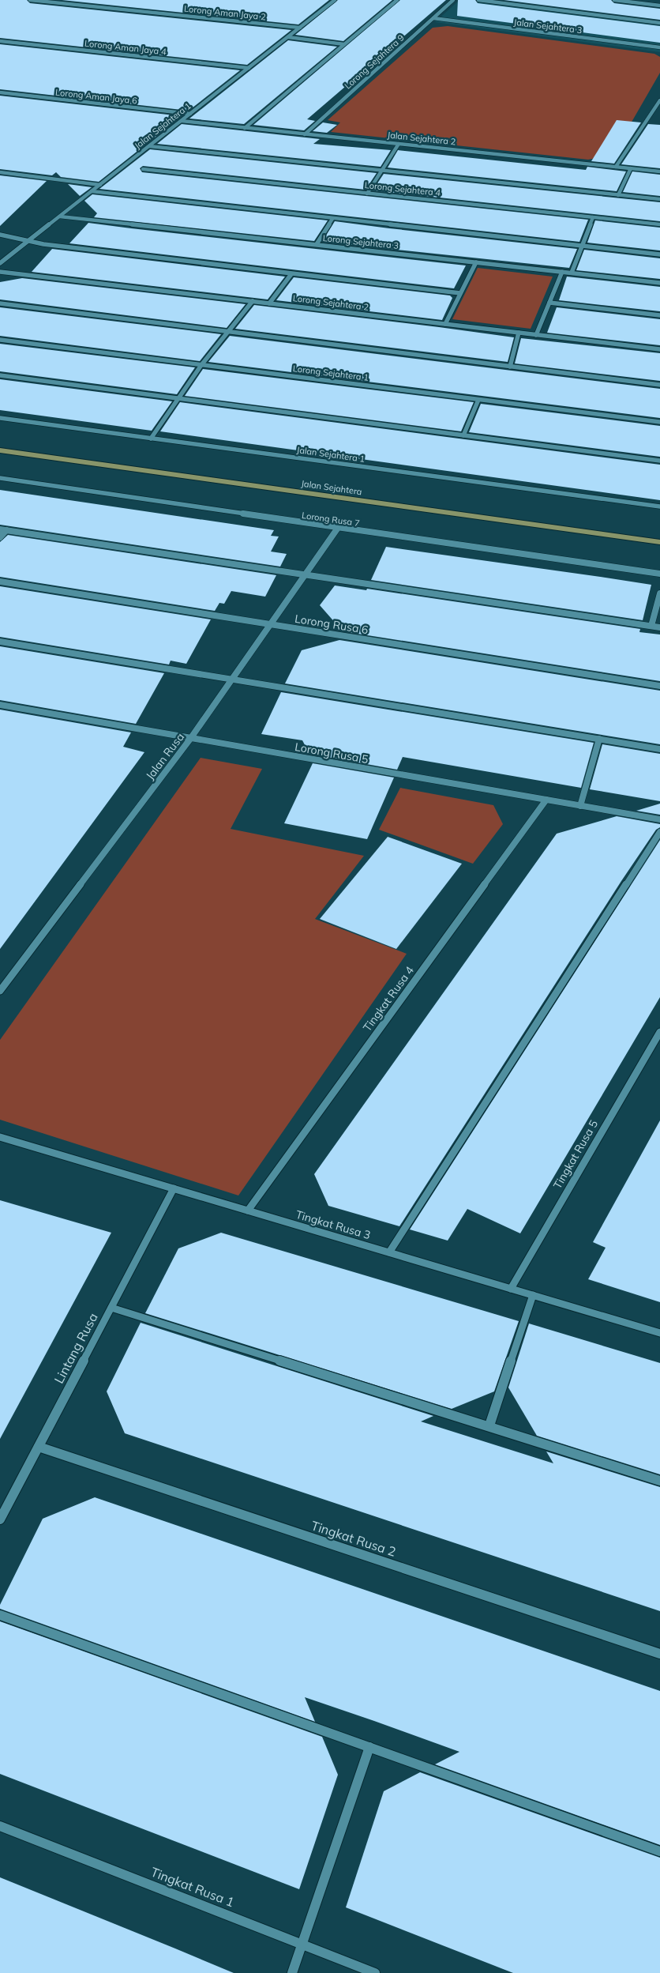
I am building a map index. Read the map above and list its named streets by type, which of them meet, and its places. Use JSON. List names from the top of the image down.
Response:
{
  "streets": {
    "main road": ["Jalan Sejahtera"],
    "street": [
      "Lorong Aman Jaya 2",
      "Jalan Sejahtera 3",
      "Lorong Aman Jaya 4",
      "Lorong Sejahtera 9",
      "Lorong Aman Jaya 6",
      "Jalan Sejahtera 1",
      "Jalan Sejahtera 2",
      "Lorong Sejahtera 4",
      "Lorong Sejahtera 3",
      "Lorong Sejahtera 2",
      "Lorong Sejahtera 1",
      "Lorong Rusa 7",
      "Lorong Rusa 6",
      "Lorong Rusa 5",
      "Jalan Rusa",
      "Tingkat Rusa 4",
      "Tingkat Rusa 5",
      "Tingkat Rusa 3",
      "Lintang Rusa",
      "Tingkat Rusa 2",
      "Tingkat Rusa 1"
    ]
  },
  "crossings": [
    ["Lorong Aman Jaya 2", "Jalan Sejahtera 1"],
    ["Jalan Sejahtera 3", "Lorong Sejahtera 9"],
    ["Lorong Aman Jaya 4", "Jalan Sejahtera 1"],
    ["Lorong Sejahtera 9", "Jalan Sejahtera 2"],
    ["Lorong Aman Jaya 6", "Jalan Sejahtera 1"],
    ["Jalan Sejahtera 1", "Jalan Sejahtera 2"],
    ["Jalan Sejahtera 1", "Lorong Sejahtera 3"],
    ["Lorong Rusa 7", "Jalan Rusa"],
    ["Lorong Rusa 6", "Jalan Rusa"],
    ["Lorong Rusa 5", "Jalan Rusa"],
    ["Lorong Rusa 5", "Tingkat Rusa 4"],
    ["Tingkat Rusa 4", "Tingkat Rusa 3"],
    ["Tingkat Rusa 5", "Tingkat Rusa 3"],
    ["Tingkat Rusa 3", "Lintang Rusa"],
    ["Lintang Rusa", "Tingkat Rusa 2"]
  ]
}
